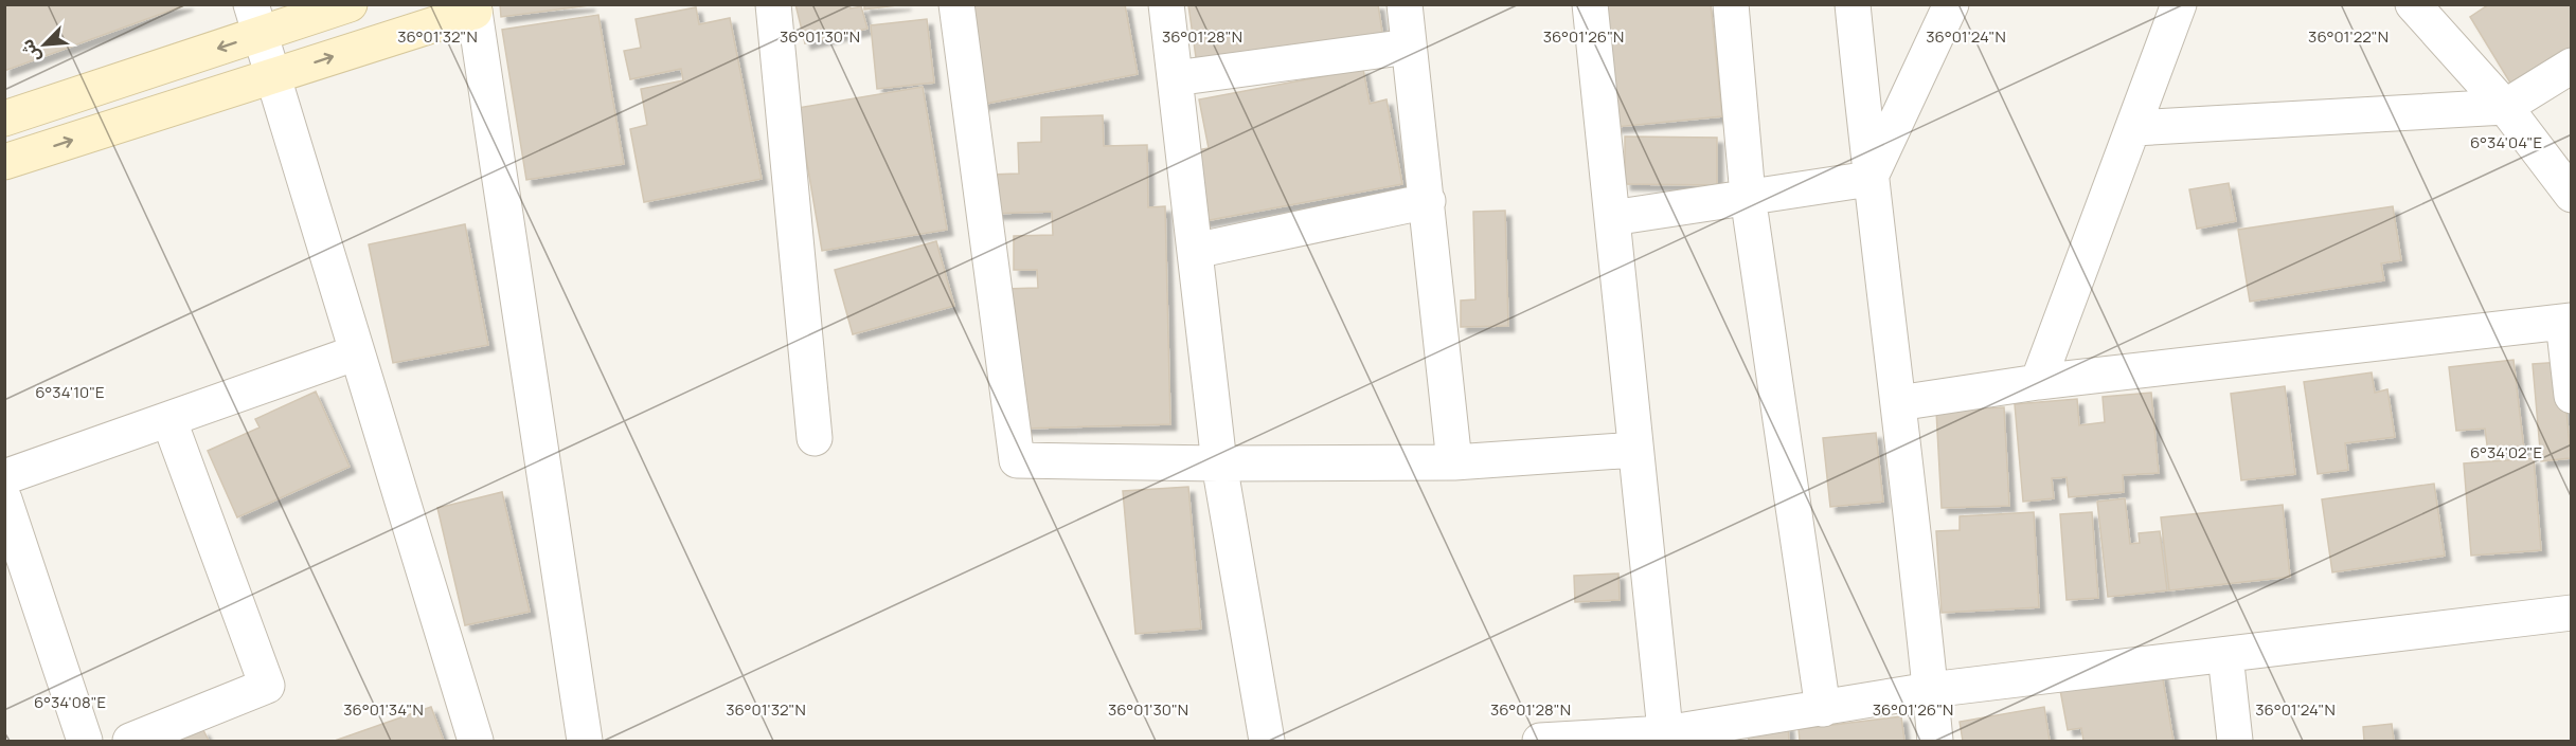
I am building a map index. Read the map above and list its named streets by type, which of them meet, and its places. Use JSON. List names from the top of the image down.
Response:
{
  "north": "bottom left",
  "coordinates": [
    "36°01'30\"N",
    "36°01'32\"N",
    "36°01'28\"N",
    "36°01'26\"N",
    "36°01'24\"N",
    "36°01'22\"N",
    "6°34'04\"E",
    "6°34'10\"E",
    "6°34'02\"E",
    "6°34'08\"E",
    "36°01'34\"N"
  ]
}
